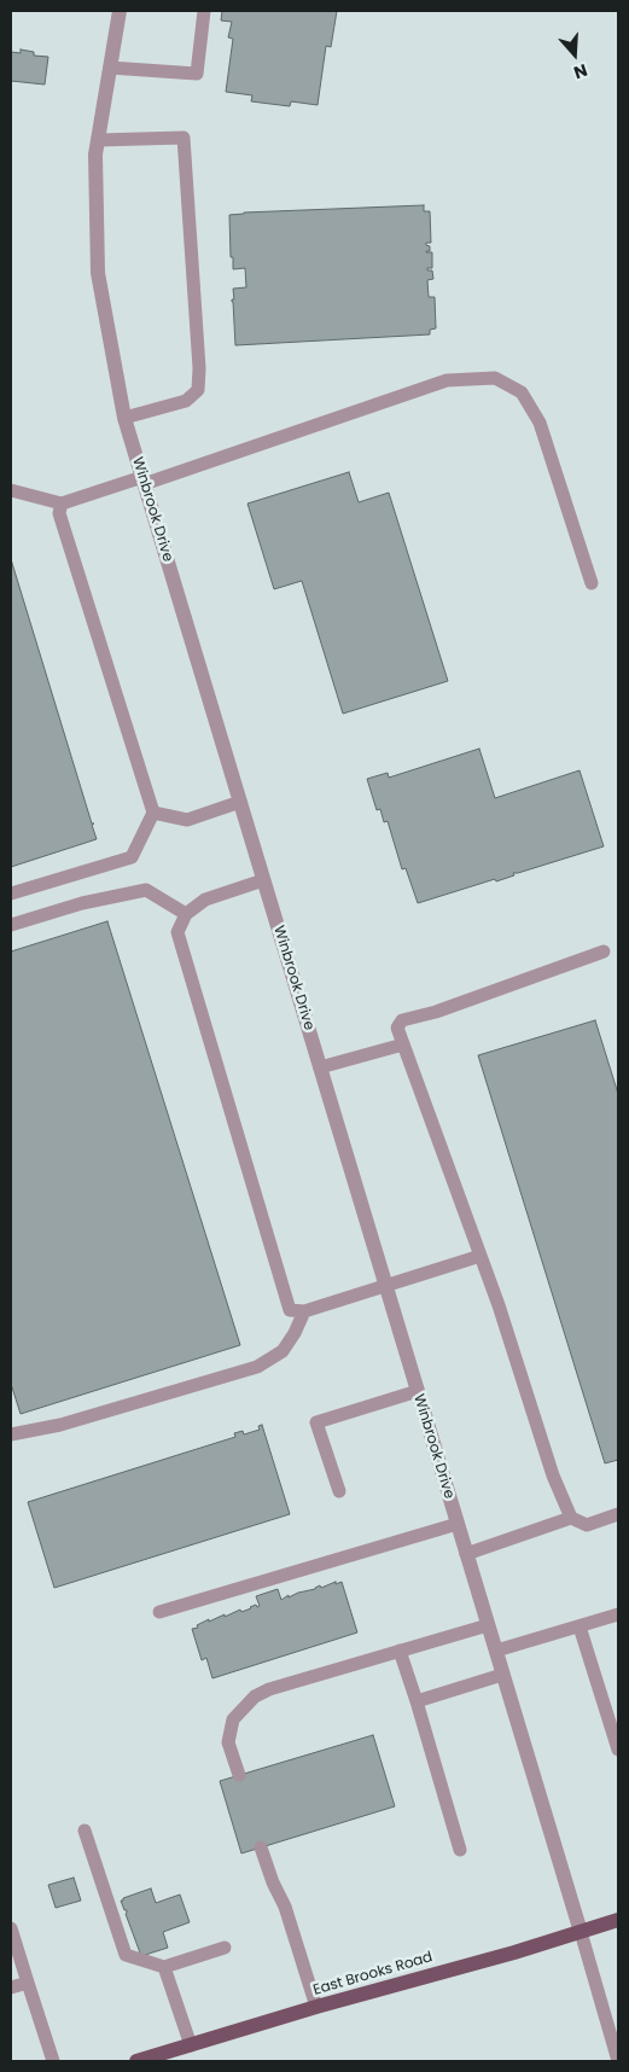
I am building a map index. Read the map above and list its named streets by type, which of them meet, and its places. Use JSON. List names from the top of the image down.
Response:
{
  "streets": {
    "main road": ["East Brooks Road"],
    "street": ["Winbrook Drive"]
  },
  "crossings": [
    ["Winbrook Drive", "East Brooks Road"]
  ],
  "north": "bottom"
}
